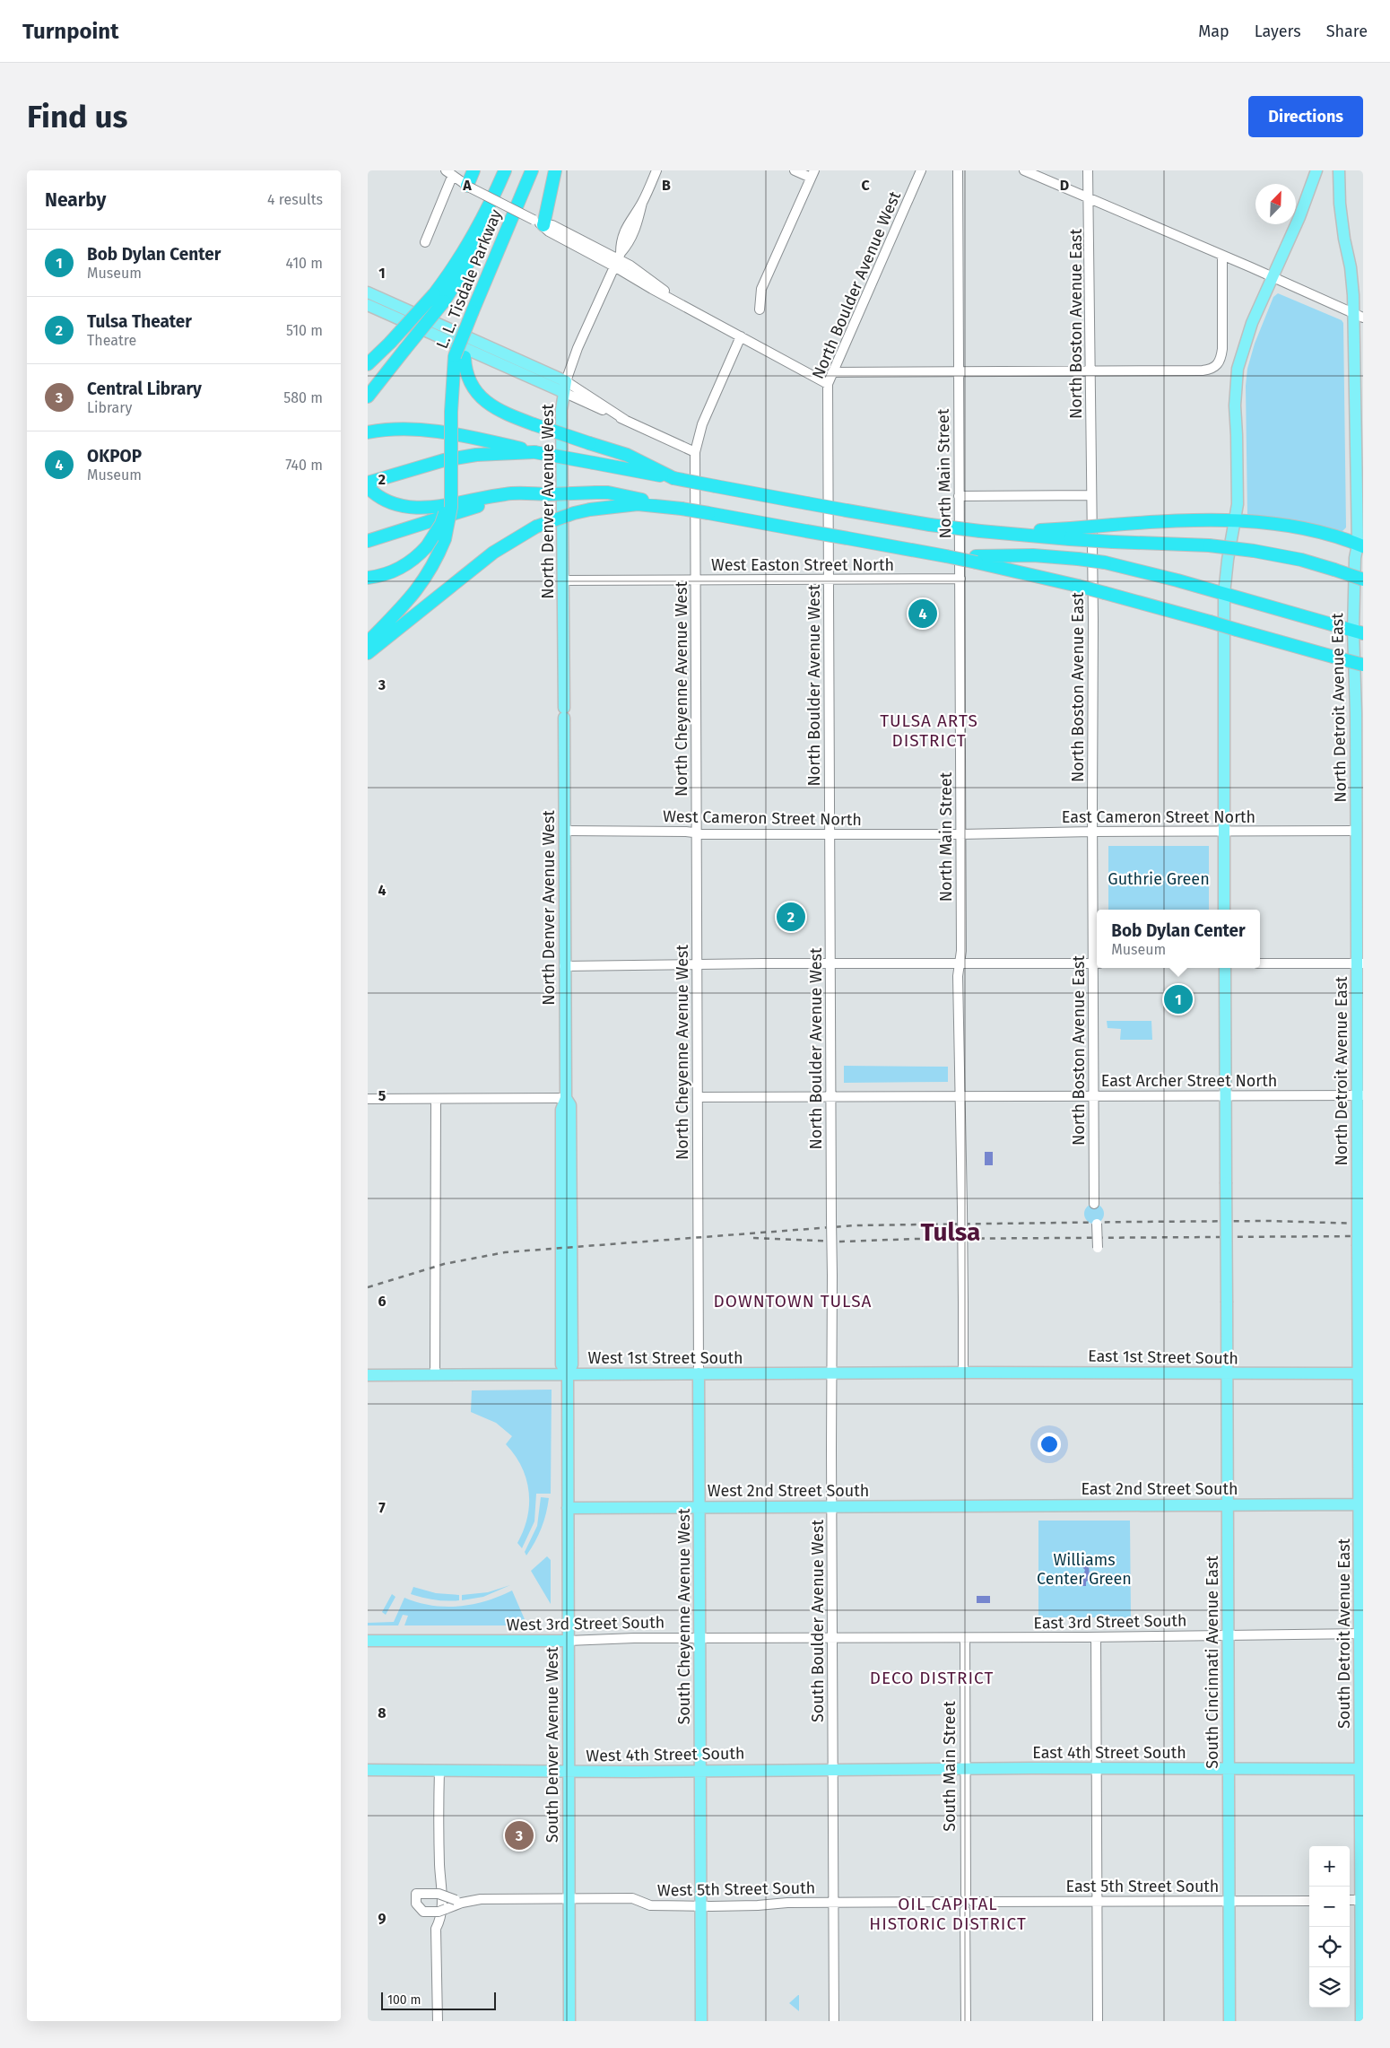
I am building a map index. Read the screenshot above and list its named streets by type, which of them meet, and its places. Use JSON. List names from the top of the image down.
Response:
{
  "streets": {
    "highway": ["L. L. Tisdale Parkway"],
    "main road": [
      "North Denver Avenue West",
      "North Detroit Avenue East",
      "East 1st Street South",
      "West 1st Street South",
      "East 2nd Street South",
      "West 2nd Street South",
      "South Cheyenne Avenue West",
      "West 3rd Street South",
      "South Detroit Avenue East",
      "South Cincinnati Avenue East",
      "South Denver Avenue West",
      "East 4th Street South",
      "West 4th Street South"
    ],
    "street": [
      "North Boulder Avenue West",
      "North Boston Avenue East",
      "North Main Street",
      "West Easton Street North",
      "North Cheyenne Avenue West",
      "East Cameron Street North",
      "West Cameron Street North",
      "East Archer Street North",
      "South Boulder Avenue West",
      "East 3rd Street South",
      "South Main Street",
      "East 5th Street South",
      "West 5th Street South"
    ]
  },
  "crossings": [
    ["North Boulder Avenue West", "West Easton Street North"],
    ["North Boulder Avenue West", "West Cameron Street North"],
    ["North Boulder Avenue West", "East Archer Street North"],
    ["North Boulder Avenue West", "South Boulder Avenue West"],
    ["North Boston Avenue East", "East Cameron Street North"],
    ["North Boston Avenue East", "East Archer Street North"],
    ["North Main Street", "West Easton Street North"],
    ["North Main Street", "East Cameron Street North"],
    ["North Main Street", "West Cameron Street North"],
    ["North Main Street", "East Archer Street North"],
    ["North Main Street", "East 1st Street South"],
    ["North Main Street", "West 1st Street South"],
    ["North Denver Avenue West", "West Easton Street North"],
    ["North Denver Avenue West", "West Cameron Street North"],
    ["North Denver Avenue West", "South Denver Avenue West"],
    ["West Easton Street North", "North Cheyenne Avenue West"],
    ["North Cheyenne Avenue West", "West Cameron Street North"],
    ["North Cheyenne Avenue West", "East Archer Street North"],
    ["North Cheyenne Avenue West", "South Cheyenne Avenue West"],
    ["North Detroit Avenue East", "East Cameron Street North"],
    ["North Detroit Avenue East", "East Archer Street North"],
    ["North Detroit Avenue East", "South Detroit Avenue East"],
    ["East Cameron Street North", "West Cameron Street North"],
    ["East Archer Street North", "South Cincinnati Avenue East"],
    ["East 1st Street South", "West 1st Street South"],
    ["East 1st Street South", "South Detroit Avenue East"],
    ["East 1st Street South", "South Cincinnati Avenue East"],
    ["West 1st Street South", "South Cheyenne Avenue West"],
    ["West 1st Street South", "South Boulder Avenue West"],
    ["West 1st Street South", "South Denver Avenue West"],
    ["East 2nd Street South", "West 2nd Street South"],
    ["East 2nd Street South", "South Detroit Avenue East"],
    ["East 2nd Street South", "South Cincinnati Avenue East"],
    ["West 2nd Street South", "South Cheyenne Avenue West"],
    ["West 2nd Street South", "South Boulder Avenue West"],
    ["West 2nd Street South", "South Denver Avenue West"],
    ["South Cheyenne Avenue West", "West 3rd Street South"],
    ["South Cheyenne Avenue West", "West 4th Street South"],
    ["South Cheyenne Avenue West", "West 5th Street South"],
    ["South Boulder Avenue West", "West 3rd Street South"],
    ["South Boulder Avenue West", "West 4th Street South"],
    ["South Boulder Avenue West", "West 5th Street South"],
    ["East 3rd Street South", "West 3rd Street South"],
    ["East 3rd Street South", "South Detroit Avenue East"],
    ["East 3rd Street South", "South Cincinnati Avenue East"],
    ["East 3rd Street South", "South Main Street"],
    ["West 3rd Street South", "South Denver Avenue West"],
    ["West 3rd Street South", "South Main Street"],
    ["South Detroit Avenue East", "East 4th Street South"],
    ["South Cincinnati Avenue East", "East 4th Street South"],
    ["South Cincinnati Avenue East", "East 5th Street South"],
    ["South Denver Avenue West", "West 4th Street South"],
    ["South Denver Avenue West", "West 5th Street South"],
    ["East 4th Street South", "West 4th Street South"],
    ["East 4th Street South", "South Main Street"],
    ["West 4th Street South", "South Main Street"],
    ["South Main Street", "East 5th Street South"],
    ["South Main Street", "West 5th Street South"],
    ["East 5th Street South", "West 5th Street South"]
  ],
  "districts": [
    "TULSA ARTS DISTRICT",
    "Tulsa",
    "DOWNTOWN TULSA",
    "DECO DISTRICT",
    "OIL CAPITAL HISTORIC DISTRICT"
  ],
  "parks": ["Guthrie Green", "Williams Center Green"],
  "scale_bar": "100 m",
  "north": "top right",
  "page": {
    "header": "Turnpoint",
    "nav": ["Map", "Layers", "Share"],
    "buttons": "Directions",
    "title": "Find us",
    "heading": ["Nearby", "4 results"],
    "list": [
      {
        "mark": "1",
        "name": "Bob Dylan Center",
        "note": "Museum",
        "value": "410 m"
      },
      {
        "mark": "2",
        "name": "Tulsa Theater",
        "note": "Theatre",
        "value": "510 m"
      },
      {
        "mark": "3",
        "name": "Central Library",
        "note": "Library",
        "value": "580 m"
      },
      {
        "mark": "4",
        "name": "OKPOP",
        "note": "Museum",
        "value": "740 m"
      }
    ],
    "pins": [
      "4",
      "2",
      "1",
      "3"
    ],
    "popup": ["Bob Dylan Center", "Museum"],
    "map_buttons": ["+", "−"],
    "scale": "100 m"
  },
  "grid": {
    "columns": [
      "A",
      "B",
      "C",
      "D"
    ],
    "rows": [
      "1",
      "2",
      "3",
      "4",
      "5",
      "6",
      "7",
      "8",
      "9"
    ]
  }
}
